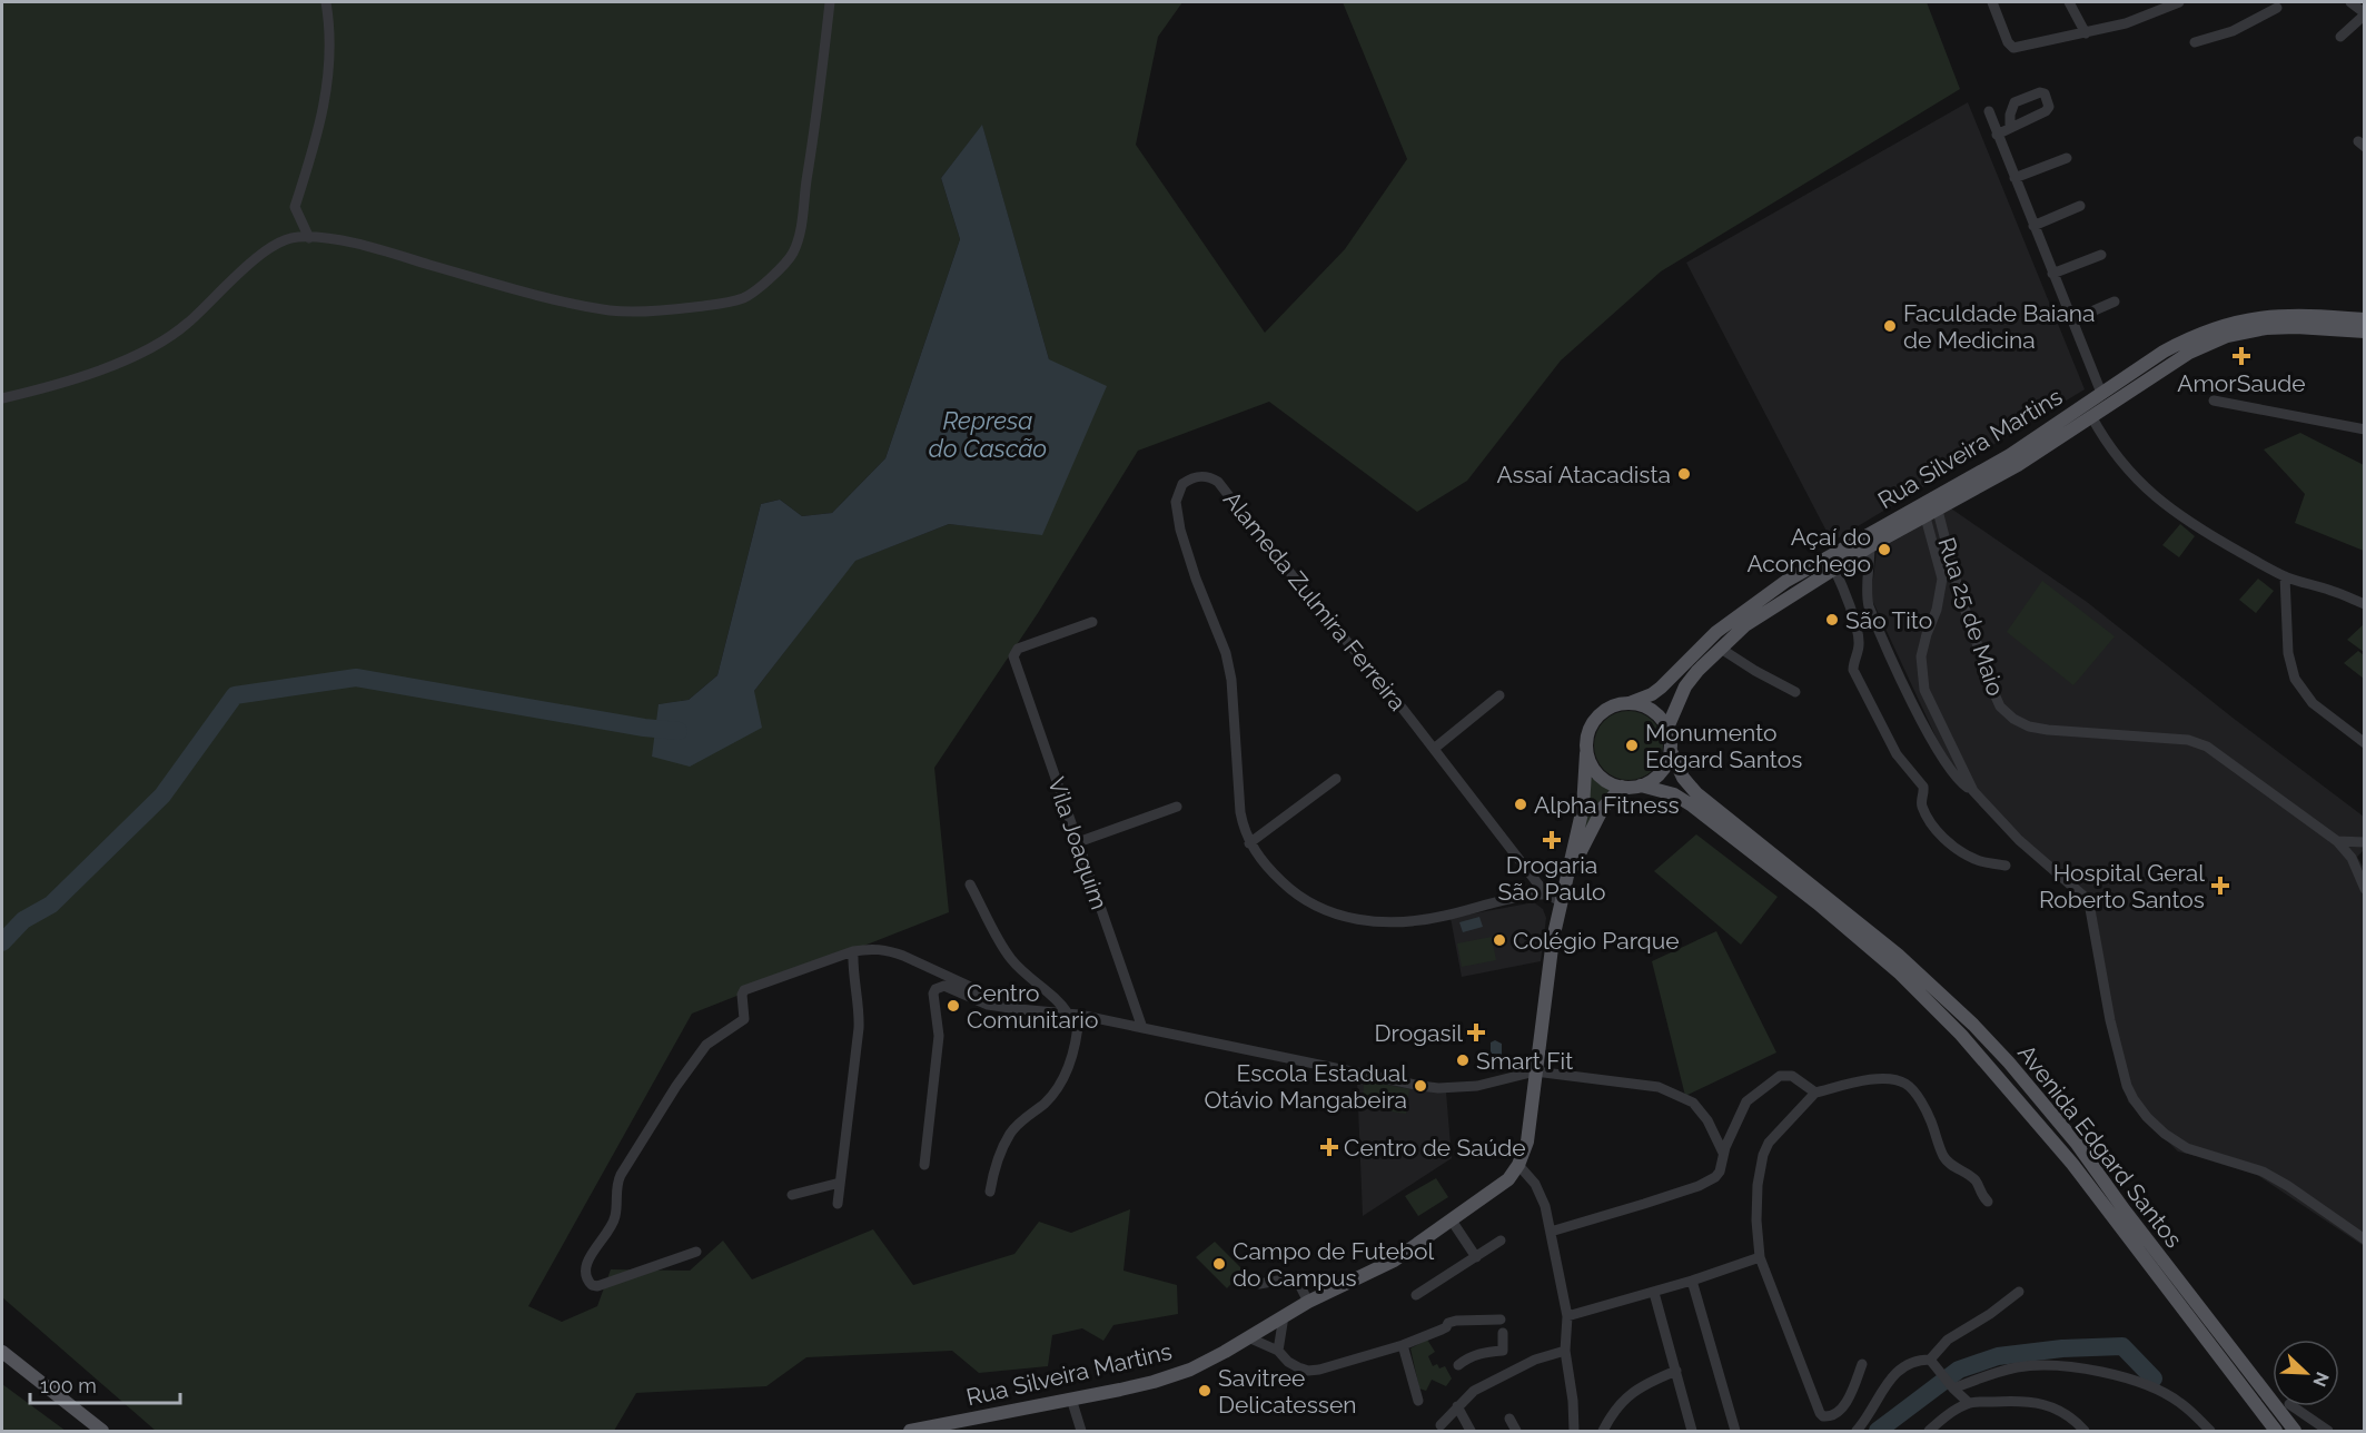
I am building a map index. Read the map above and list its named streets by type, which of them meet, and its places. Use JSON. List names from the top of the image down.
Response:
{
  "streets": {
    "main road": ["Rua Silveira Martins", "Avenida Edgard Santos"],
    "street": ["Alameda Zulmira Ferreira", "Rua 25 de Maio", "Vila Joaquim"]
  },
  "crossings": [
    ["Rua Silveira Martins", "Alameda Zulmira Ferreira"],
    ["Rua Silveira Martins", "Rua 25 de Maio"],
    ["Rua Silveira Martins", "Avenida Edgard Santos"]
  ],
  "water": ["Represa do Cascão"],
  "places": {
    "other": [
      "Faculdade Baiana de Medicina",
      "Assaí Atacadista",
      "Açaí do Aconchego",
      "São Tito",
      "Monumento Edgard Santos",
      "Alpha Fitness",
      "Colégio Parque",
      "Centro Comunitario",
      "Smart Fit",
      "Escola Estadual Otávio Mangabeira",
      "Campo de Futebol do Campus",
      "Savitree Delicatessen"
    ],
    "health": [
      "AmorSaude",
      "Drogaria São Paulo",
      "Hospital Geral Roberto Santos",
      "Drogasil",
      "Centro de Saúde"
    ]
  },
  "scale_bar": "100 m",
  "north": "bottom right"
}
